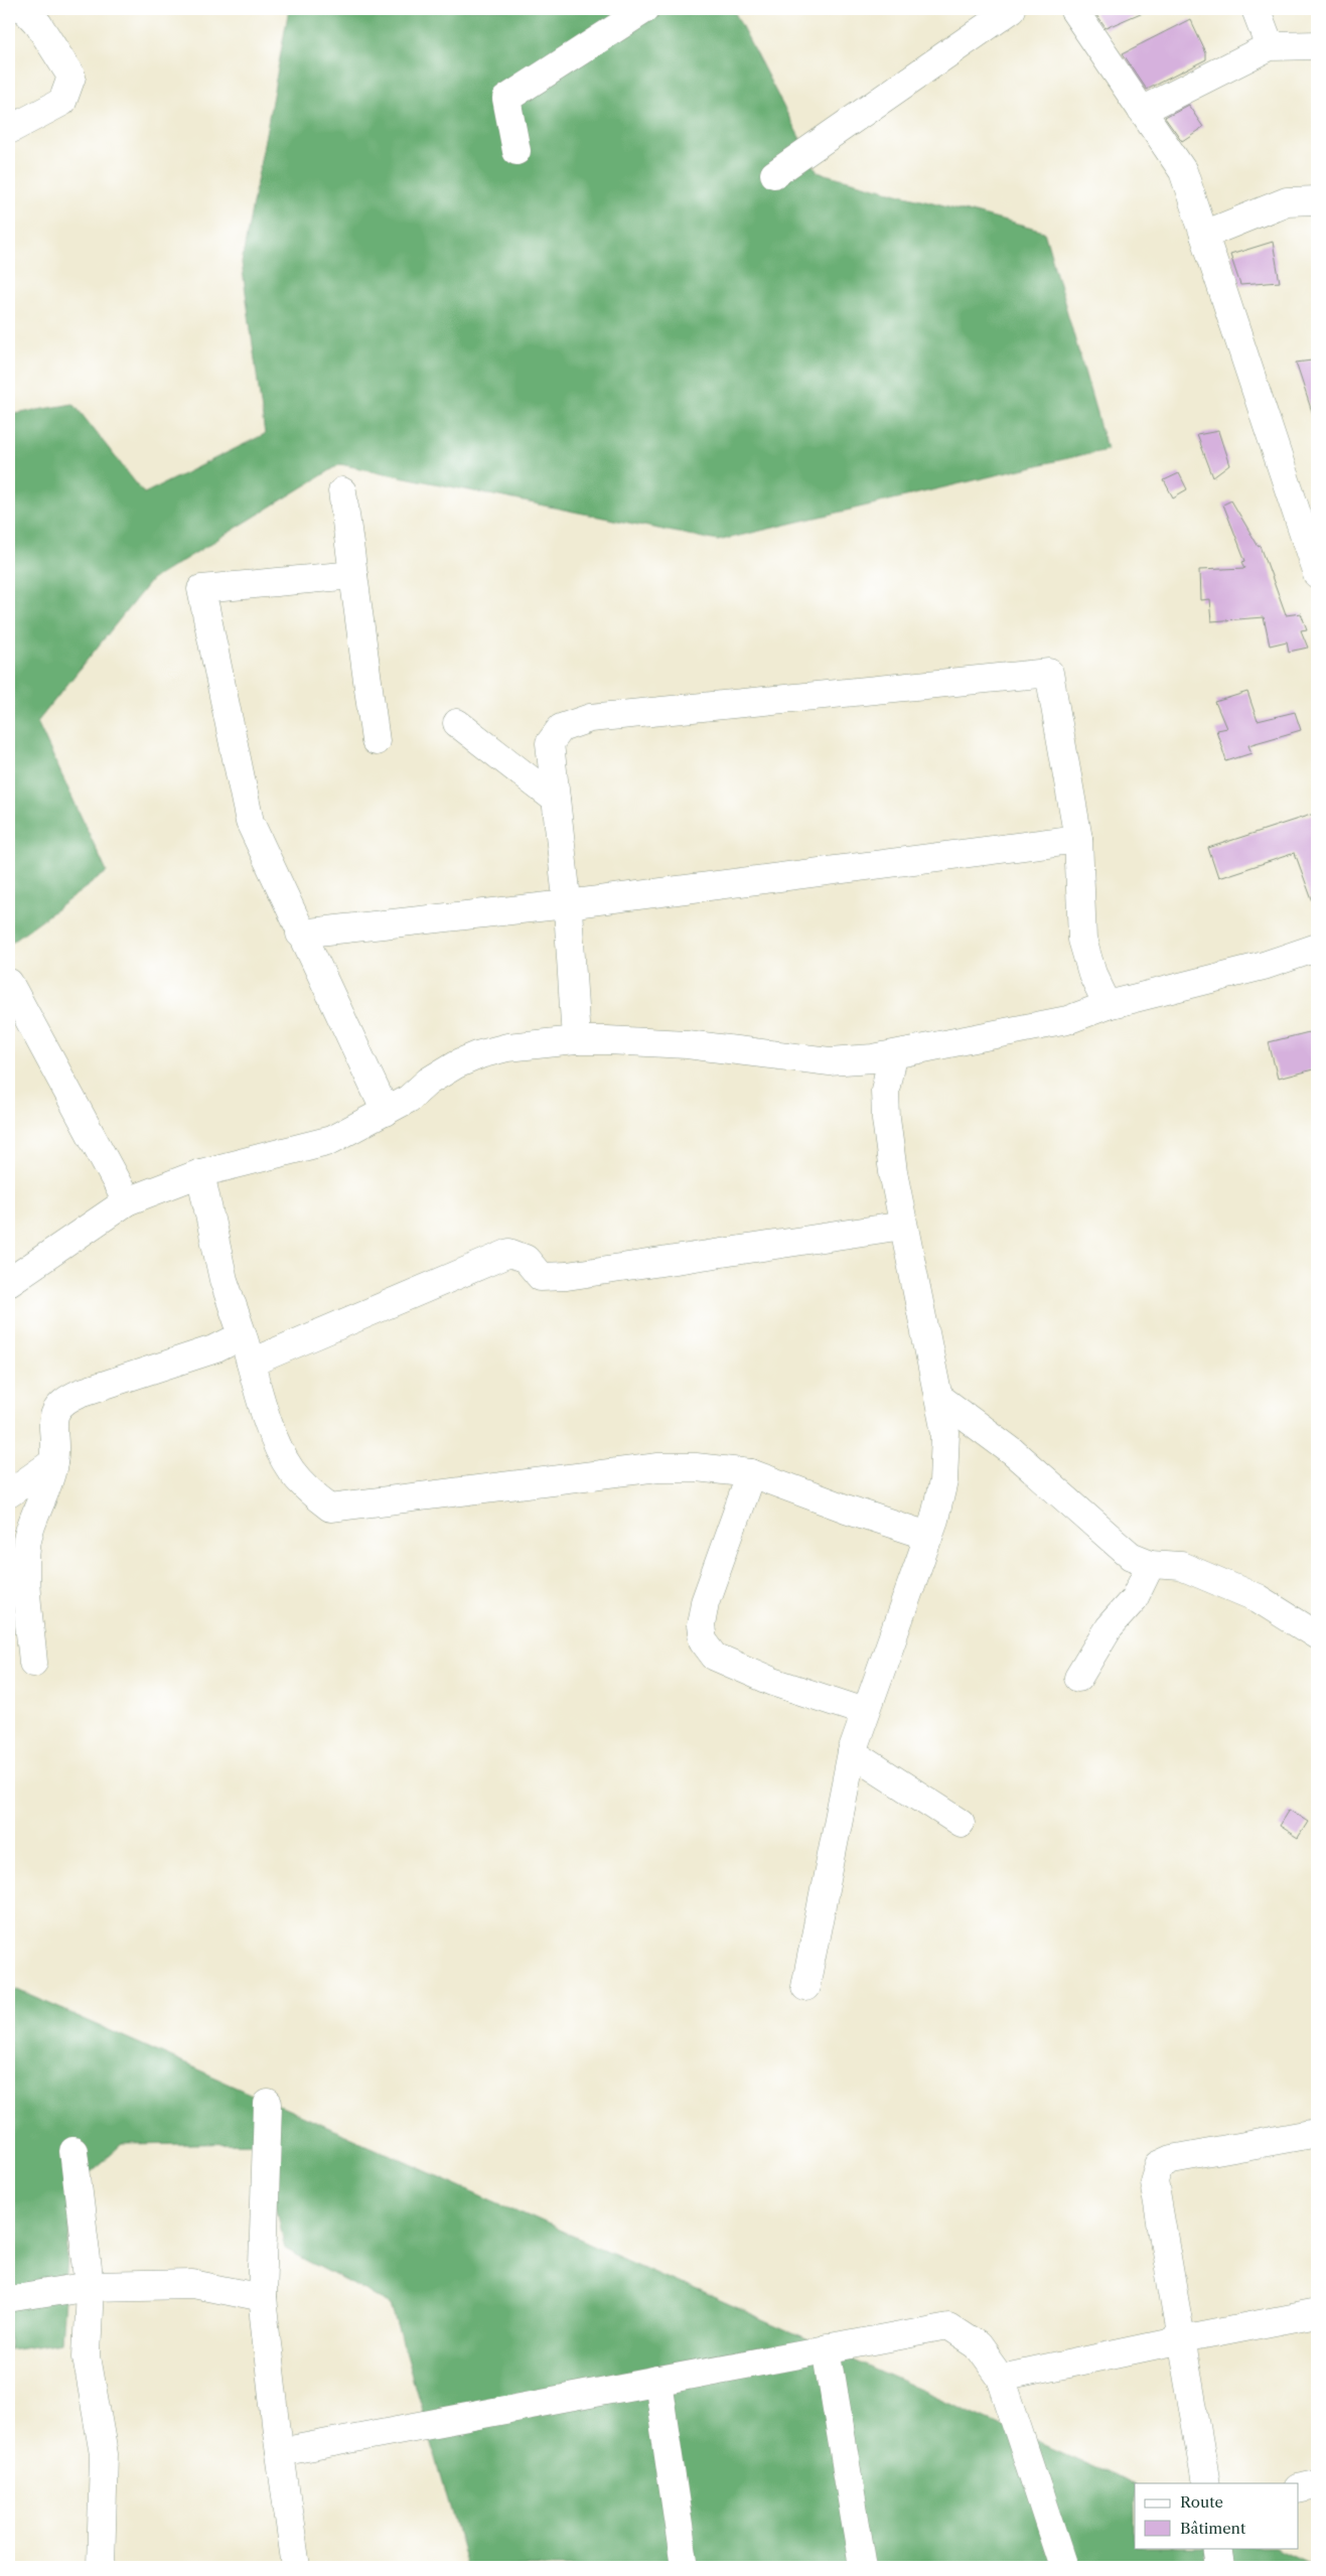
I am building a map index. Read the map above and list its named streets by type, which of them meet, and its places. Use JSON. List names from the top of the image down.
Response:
{
  "legend": ["Route", "Bâtiment"]
}
